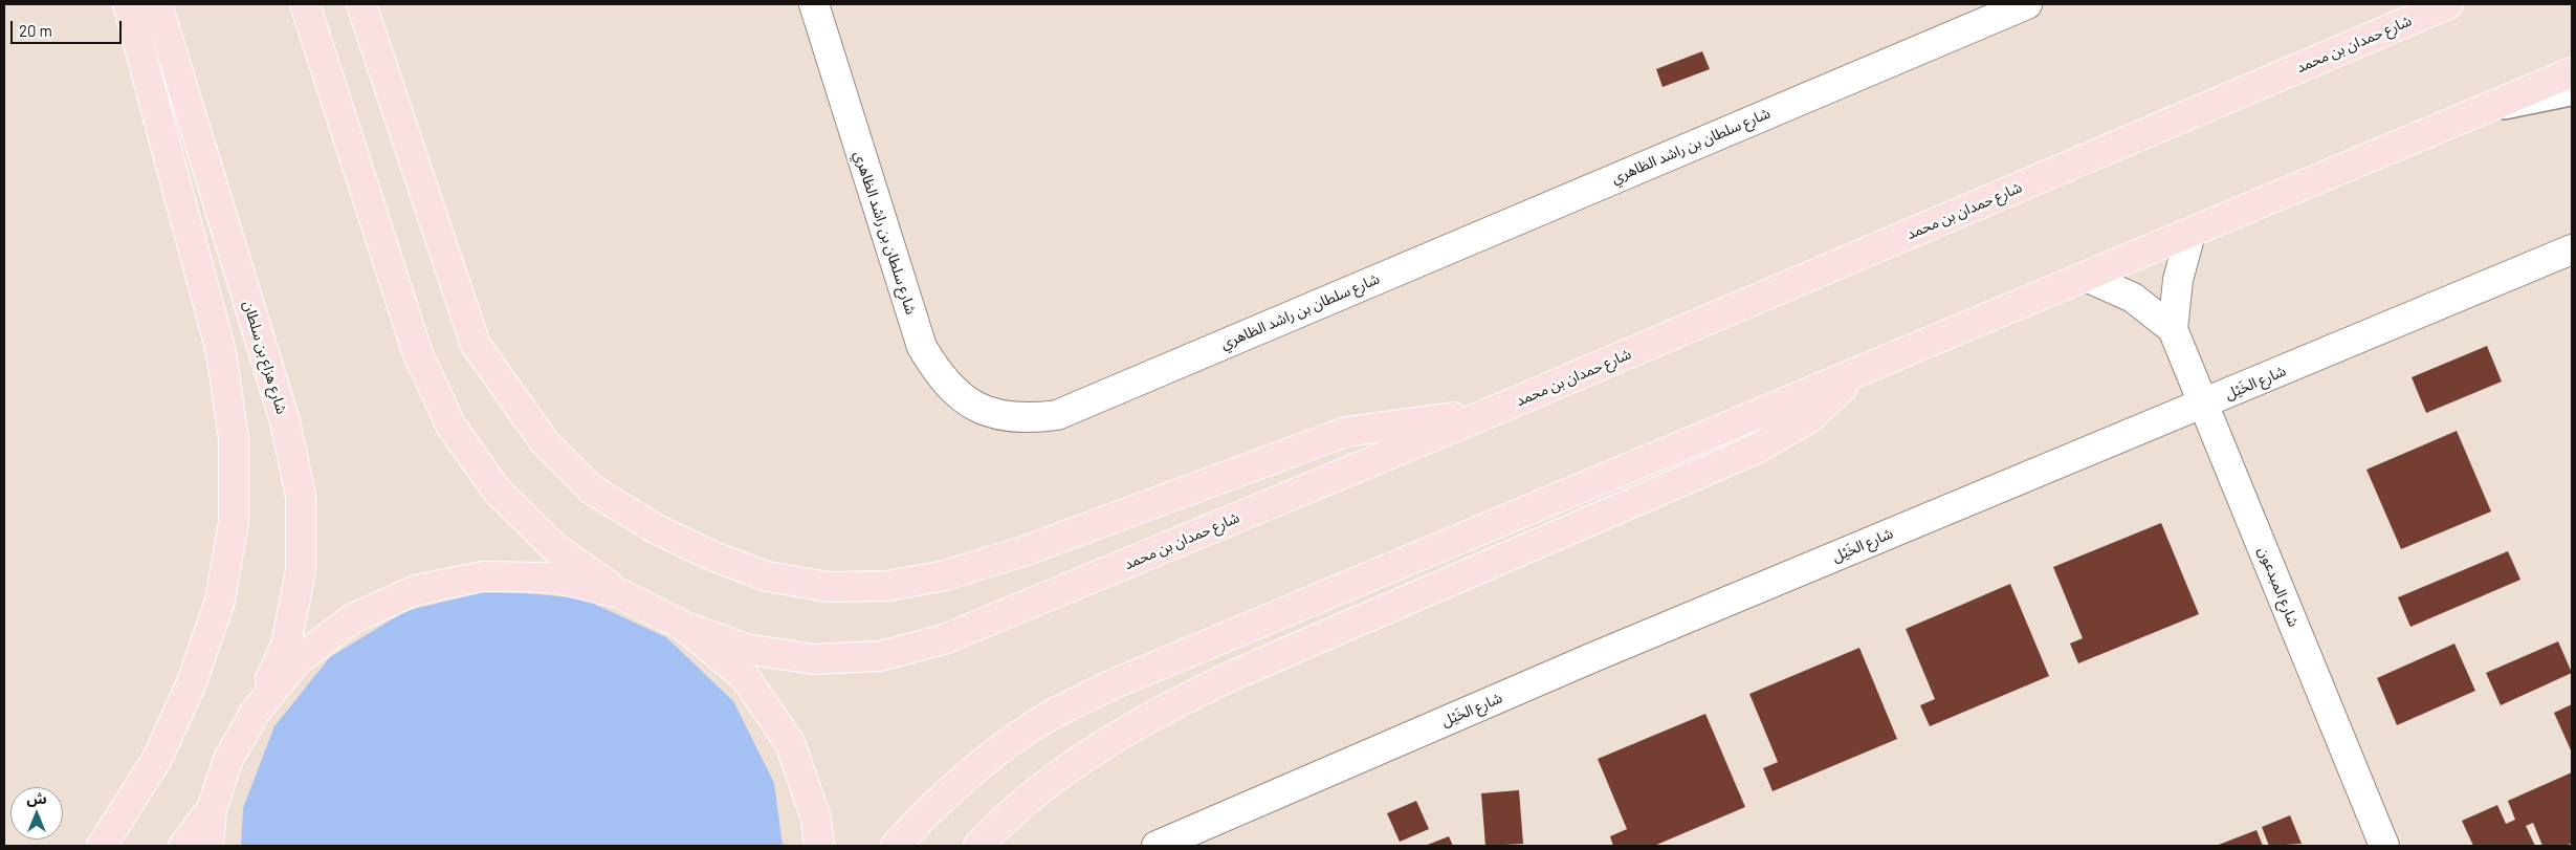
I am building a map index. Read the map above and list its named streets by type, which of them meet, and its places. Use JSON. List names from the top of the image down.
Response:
{
  "streets": {
    "main road": ["شارع حمدان بن محمد", "شارع هزاع بن سلطان"],
    "street": ["شارع سلطان بن راشد الظاهري", "شارع الخَيْل", "شارع المبدعون"]
  },
  "crossings": [
    ["شارع الخَيْل", "شارع المبدعون"]
  ],
  "scale_bar": "20 m",
  "north": "top"
}
